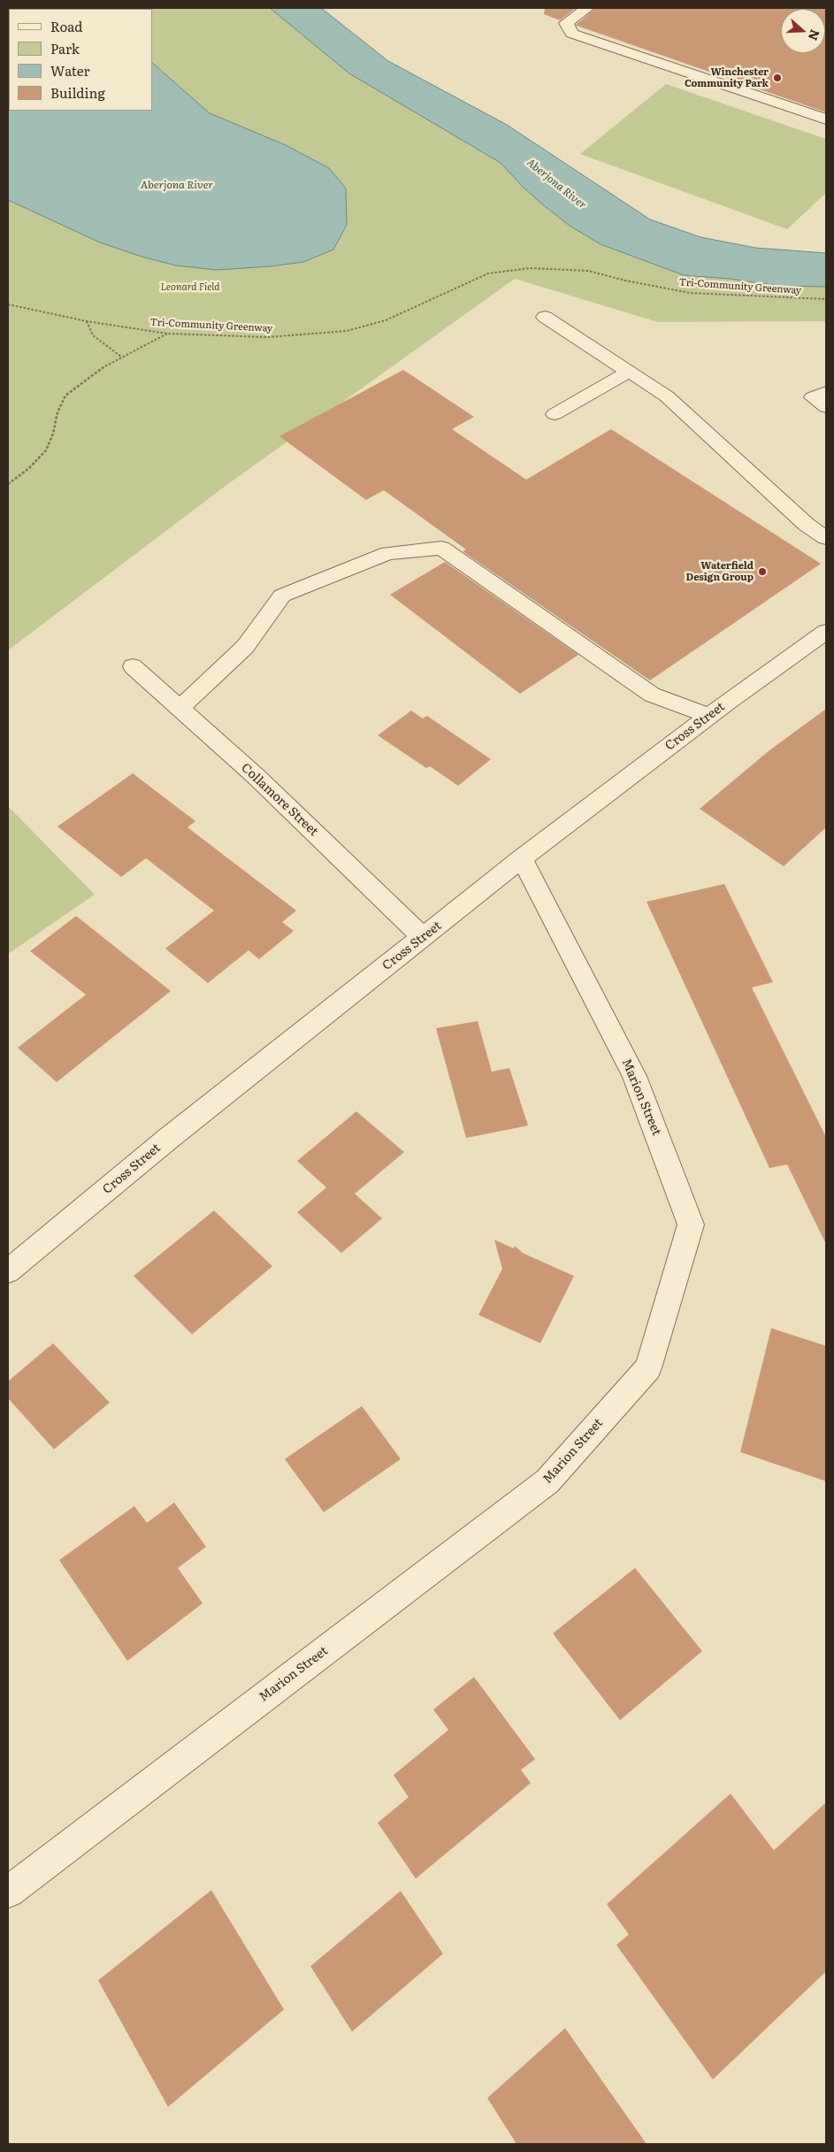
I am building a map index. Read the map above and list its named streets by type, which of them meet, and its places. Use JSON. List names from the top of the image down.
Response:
{
  "streets": {
    "street": ["Cross Street", "Collamore Street", "Marion Street"],
    "path": ["Tri-Community Greenway"]
  },
  "crossings": [
    ["Cross Street", "Collamore Street"],
    ["Cross Street", "Marion Street"]
  ],
  "water": ["Aberjona River"],
  "parks": ["Leonard Field"],
  "places": ["Winchester Community Park", "Waterfield Design Group"],
  "legend": [
    "Road",
    "Park",
    "Water",
    "Building"
  ],
  "north": "right"
}
